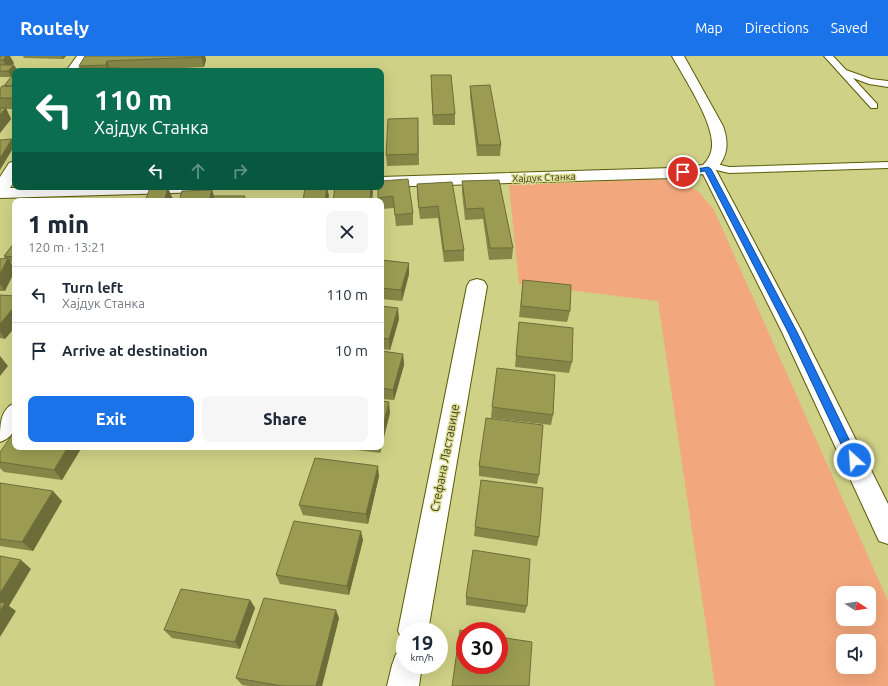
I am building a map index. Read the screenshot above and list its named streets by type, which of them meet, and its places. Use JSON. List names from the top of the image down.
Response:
{
  "streets": {
    "street": ["Хајдук Станка", "Стефана Ластавице"]
  },
  "north": "right",
  "page": {
    "header": "Routely",
    "nav": ["Map", "Directions", "Saved"],
    "turn": ["110 m", "Хајдук Станка"],
    "heading": ["1 min", "120 m · 13:21"],
    "list": [
      {
        "name": "Turn left",
        "note": "Хајдук Станка",
        "value": "110 m"
      },
      {
        "name": "Arrive at destination",
        "value": "10 m"
      }
    ],
    "buttons": ["Exit", "Share"],
    "speed": "19 km/h",
    "limit": "30"
  }
}
